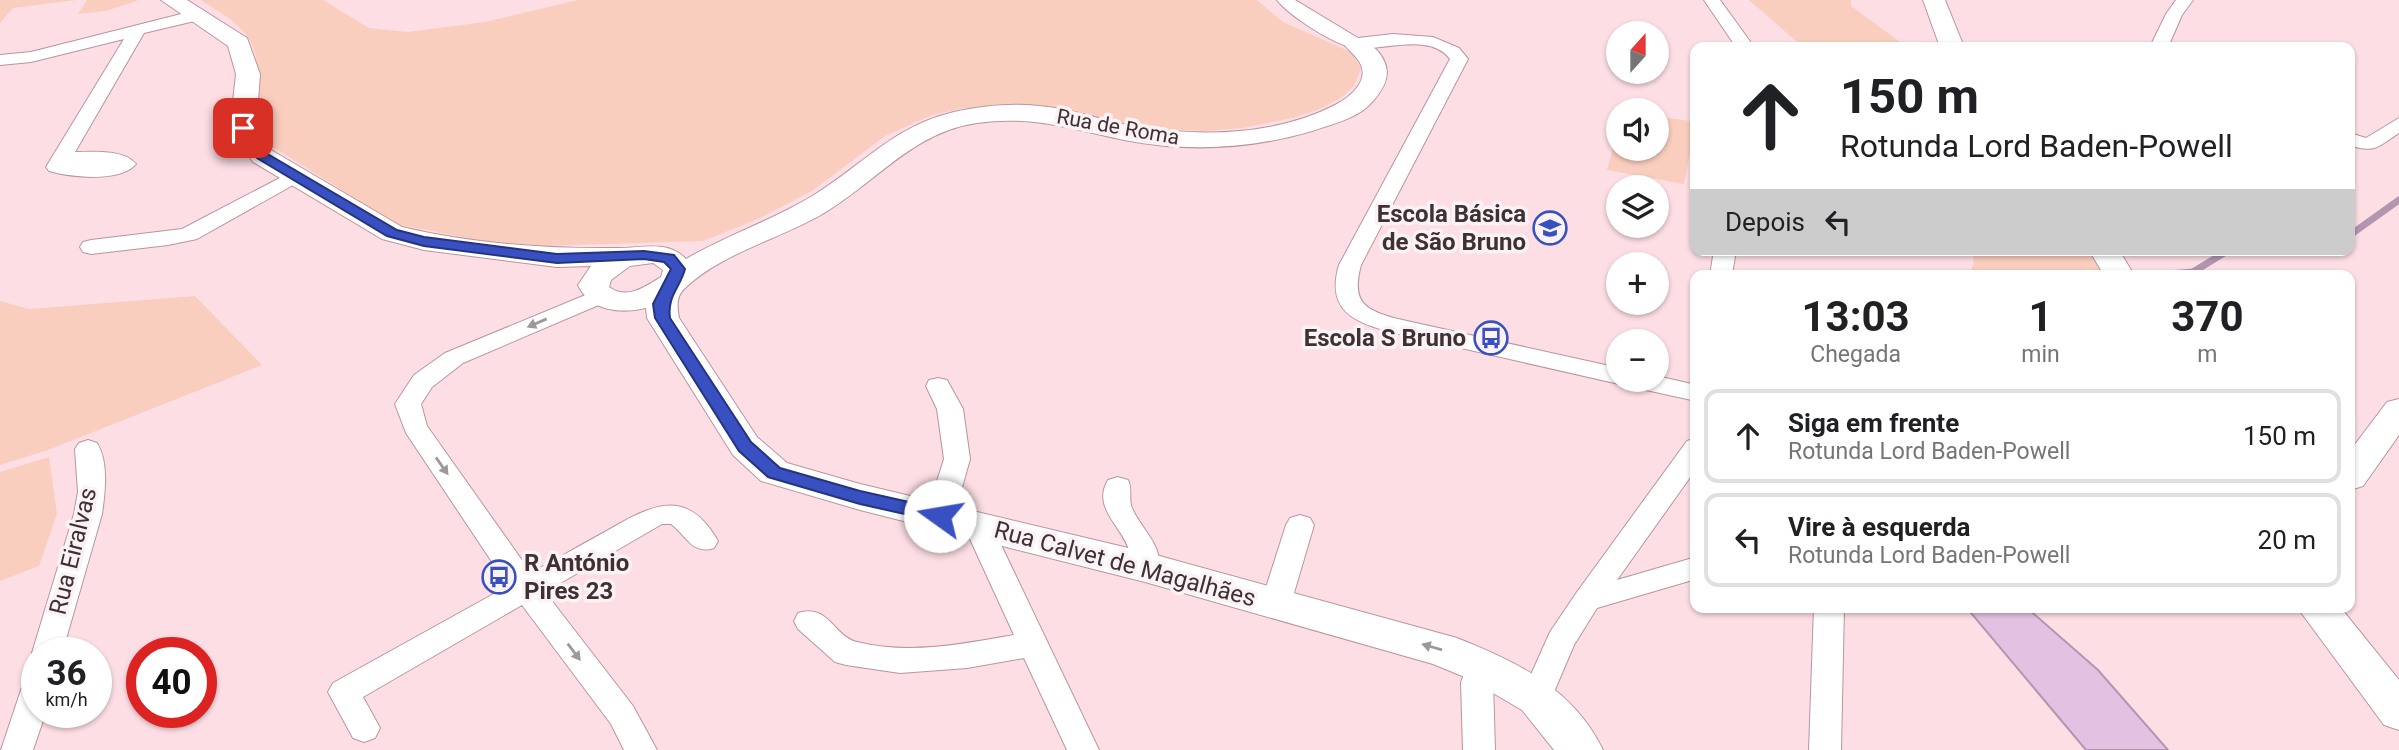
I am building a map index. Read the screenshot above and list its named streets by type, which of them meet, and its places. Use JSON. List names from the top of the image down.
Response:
{
  "streets": {
    "street": ["Rua de Roma", "Rua Eiralvas", "Rua Calvet de Magalhães"]
  },
  "crossings": [
    ["Rua de Roma", "Rua Calvet de Magalhães"]
  ],
  "places": {
    "school or university": ["Escola Básica de São Bruno"],
    "bus stop": ["Escola S Bruno", "R António Pires 23"]
  },
  "north": "top",
  "page": {
    "map_buttons": ["+", "−"],
    "turn": ["150 m", "Rotunda Lord Baden-Powell"],
    "then": "Depois",
    "eta": [
      "13:03",
      "Chegada",
      "1",
      "min",
      "370",
      "m"
    ],
    "list": [
      {
        "name": "Siga em frente",
        "note": "Rotunda Lord Baden-Powell",
        "value": "150 m"
      },
      {
        "name": "Vire à esquerda",
        "note": "Rotunda Lord Baden-Powell",
        "value": "20 m"
      }
    ],
    "speed": "36 km/h",
    "limit": "40"
  }
}
